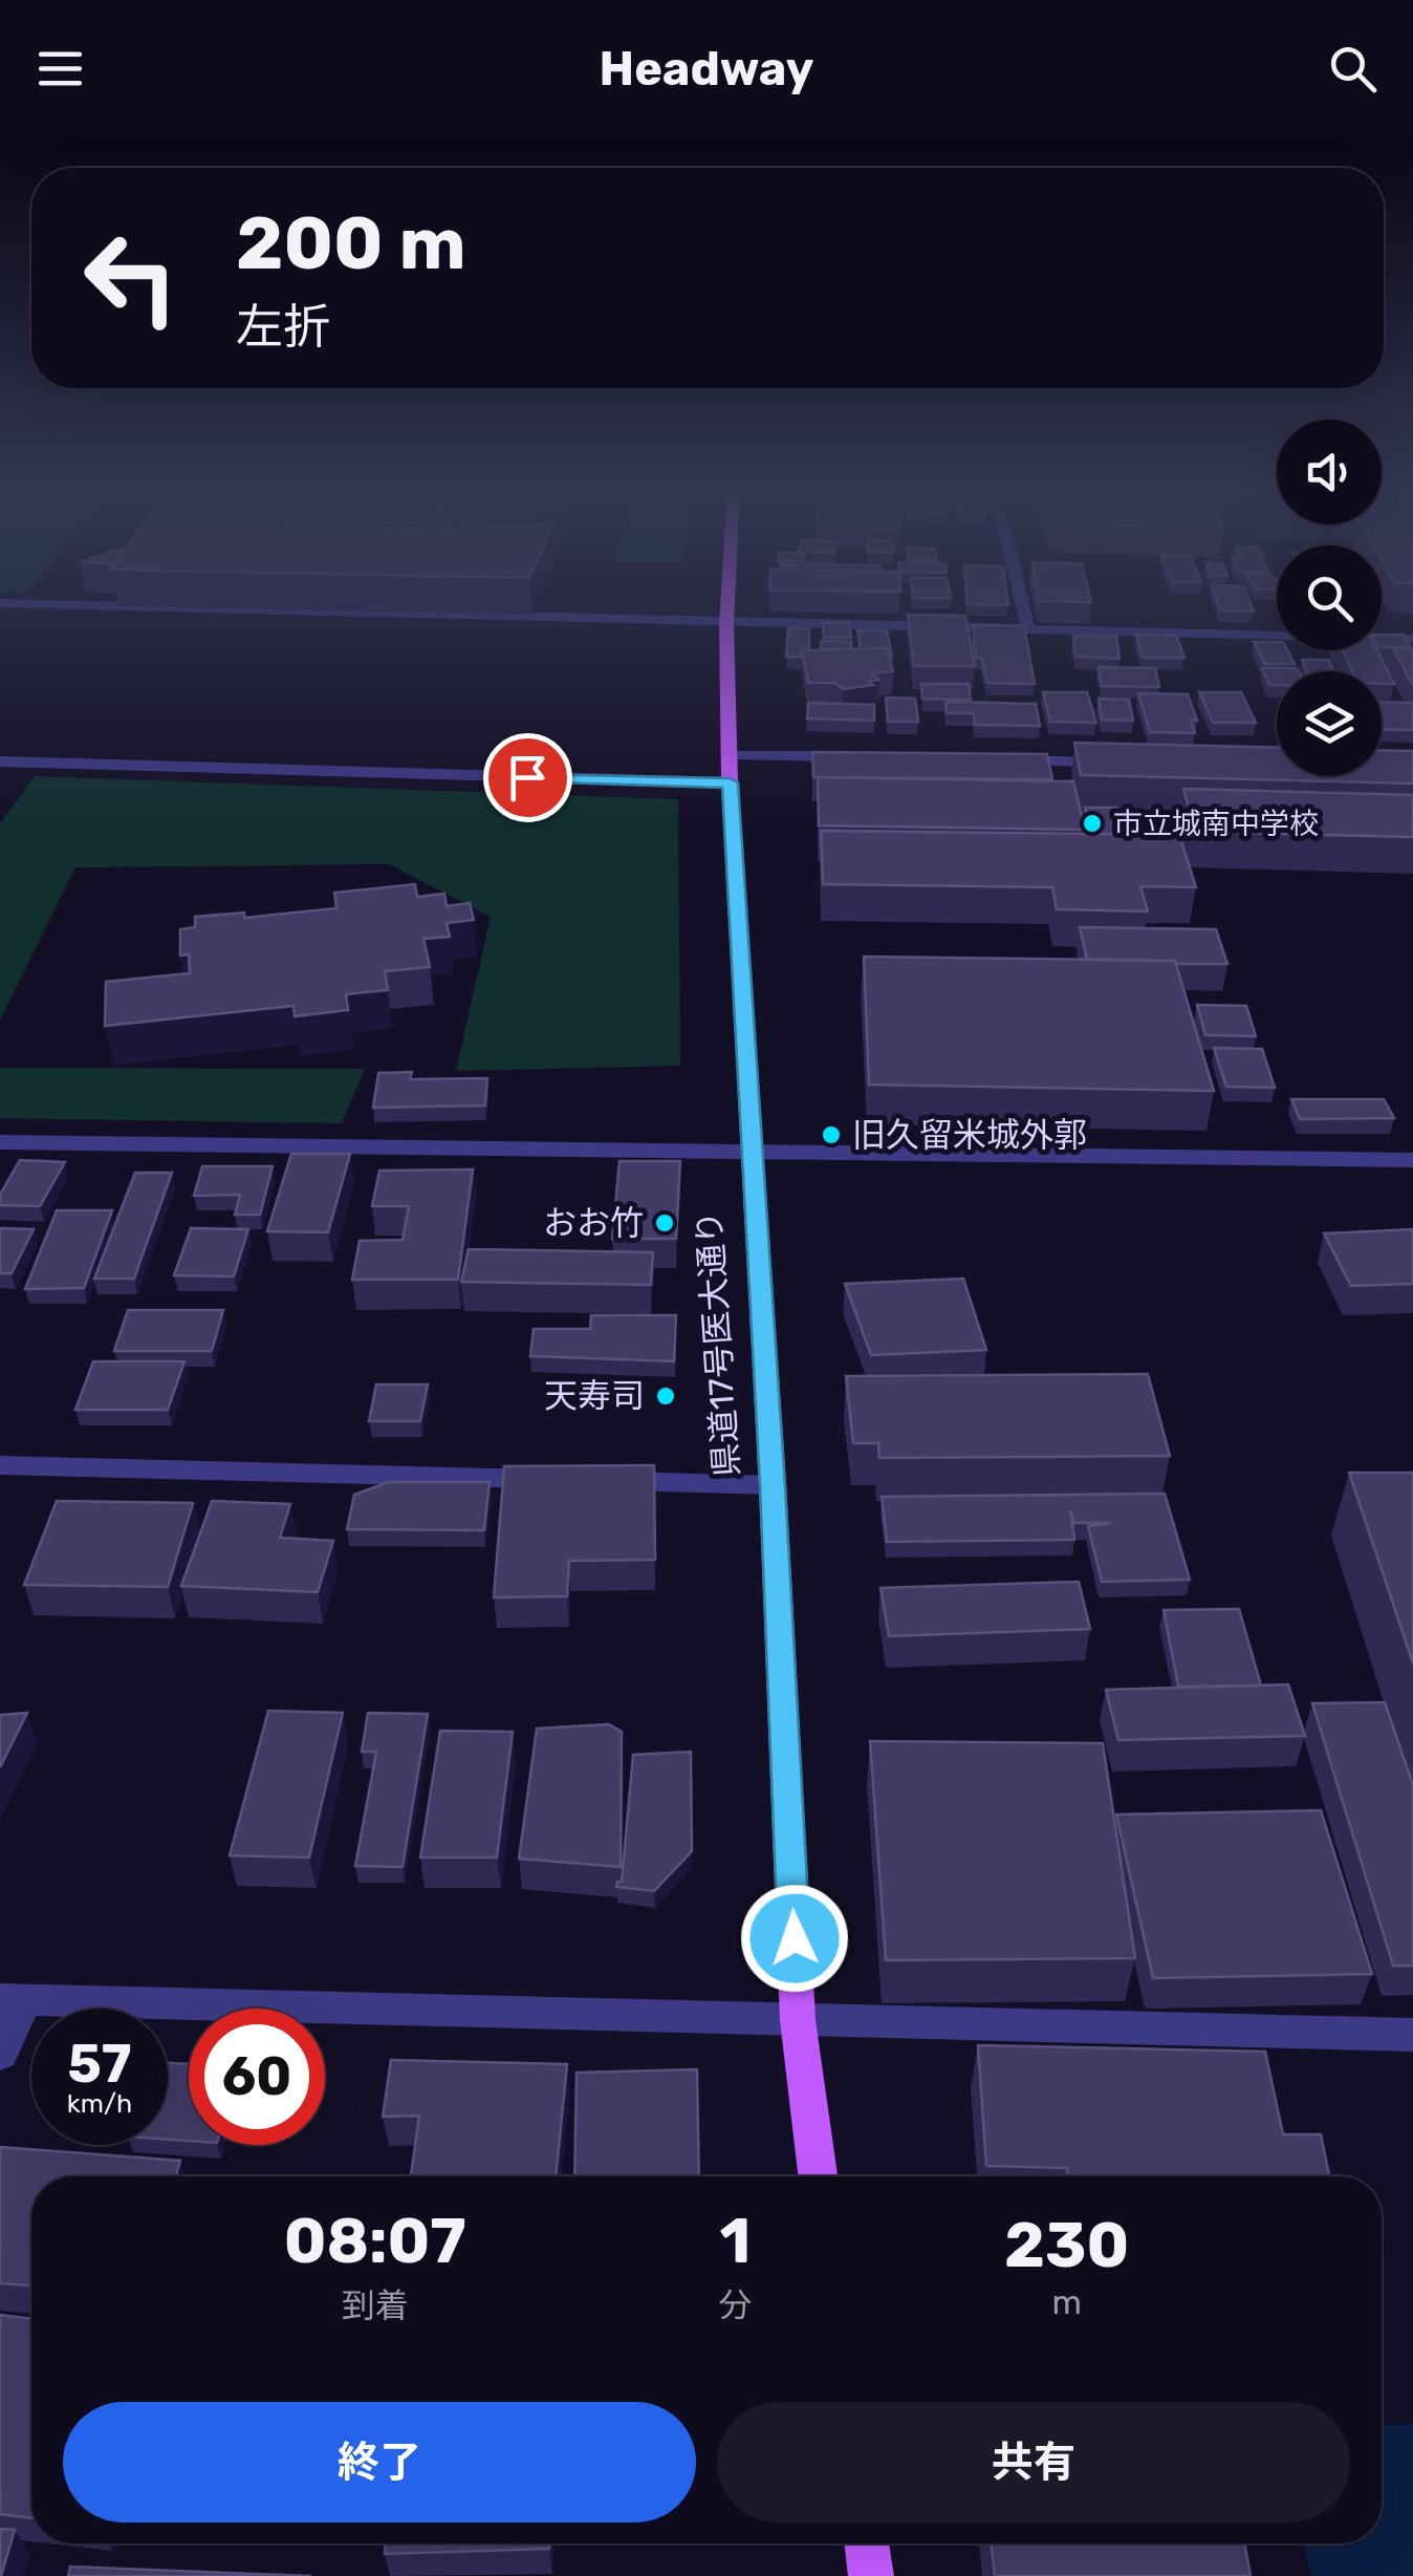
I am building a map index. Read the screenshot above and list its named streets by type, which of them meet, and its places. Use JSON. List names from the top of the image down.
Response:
{
  "streets": {
    "main road": ["県道17号医大通り"]
  },
  "places": [
    "市立城南中学校",
    "旧久留米城外郭",
    "おお竹",
    "天寿司"
  ],
  "page": {
    "header": "Headway",
    "turn": ["200 m", "左折"],
    "speed": "57 km/h",
    "limit": "60",
    "eta": [
      "08:07",
      "到着",
      "1",
      "分",
      "230",
      "m"
    ],
    "buttons": ["終了", "共有"]
  }
}
